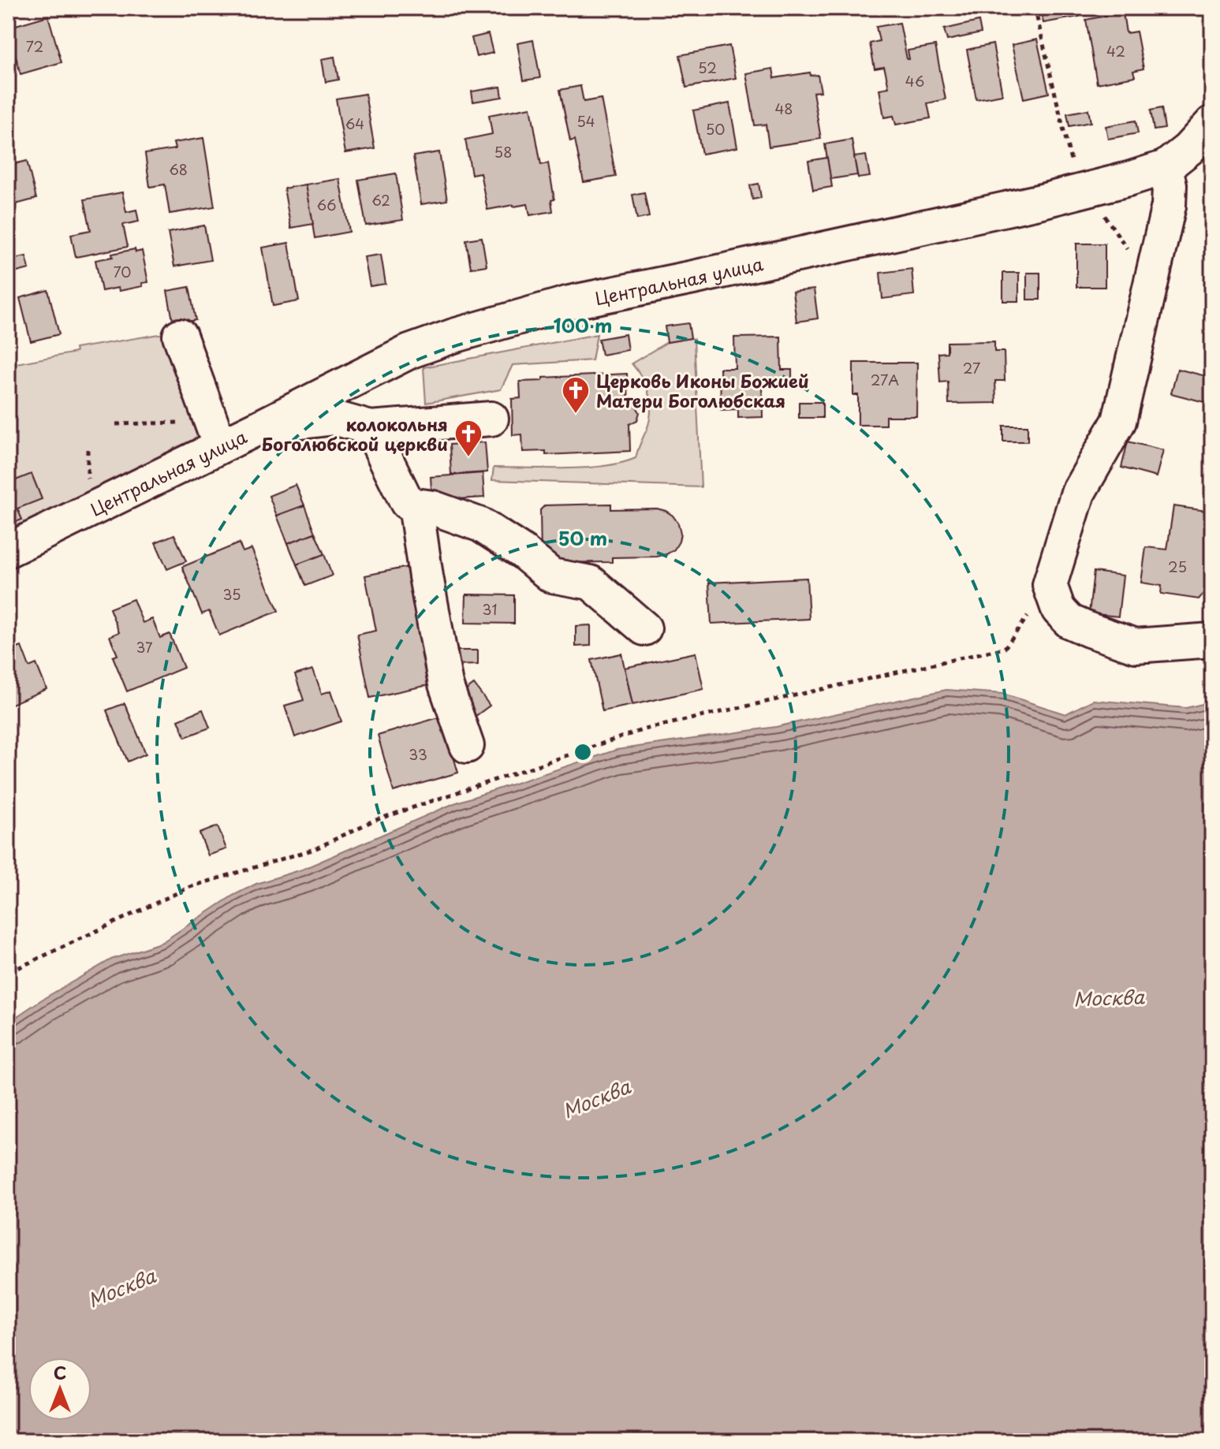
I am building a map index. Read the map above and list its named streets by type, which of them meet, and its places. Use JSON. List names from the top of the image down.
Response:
{
  "streets": {
    "street": ["Центральная улица"]
  },
  "water": ["Москва"],
  "places": {
    "church": ["Церковь Иконы Божией Матери Боголюбская", "колокольня Боголюбской церкви"]
  },
  "house_numbers": [
    "72",
    "42",
    "52",
    "46",
    "48",
    "54",
    "64",
    "50",
    "58",
    "68",
    "62",
    "66",
    "70",
    "27",
    "27А",
    "25",
    "35",
    "31",
    "37",
    "33"
  ],
  "north": "top",
  "rings": ["100 m", "50 m"]
}
